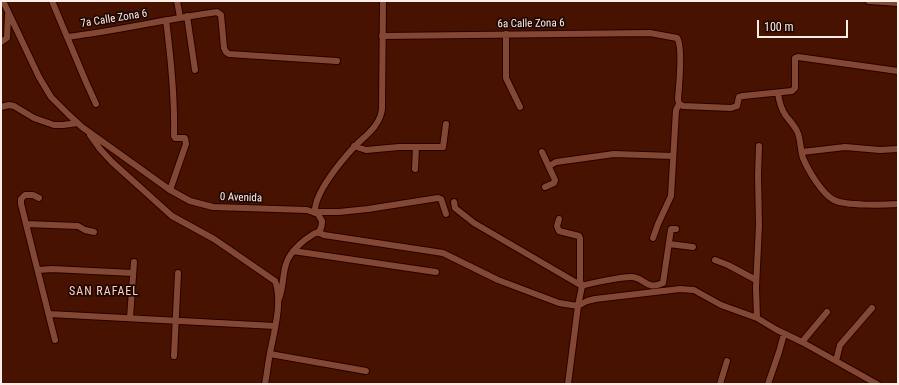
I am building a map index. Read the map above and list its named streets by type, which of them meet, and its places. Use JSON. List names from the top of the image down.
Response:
{
  "streets": {
    "street": ["7a Calle Zona 6", "6a Calle Zona 6", "0 Avenida"]
  },
  "districts": ["SAN RAFAEL"],
  "scale_bar": "100 m"
}
